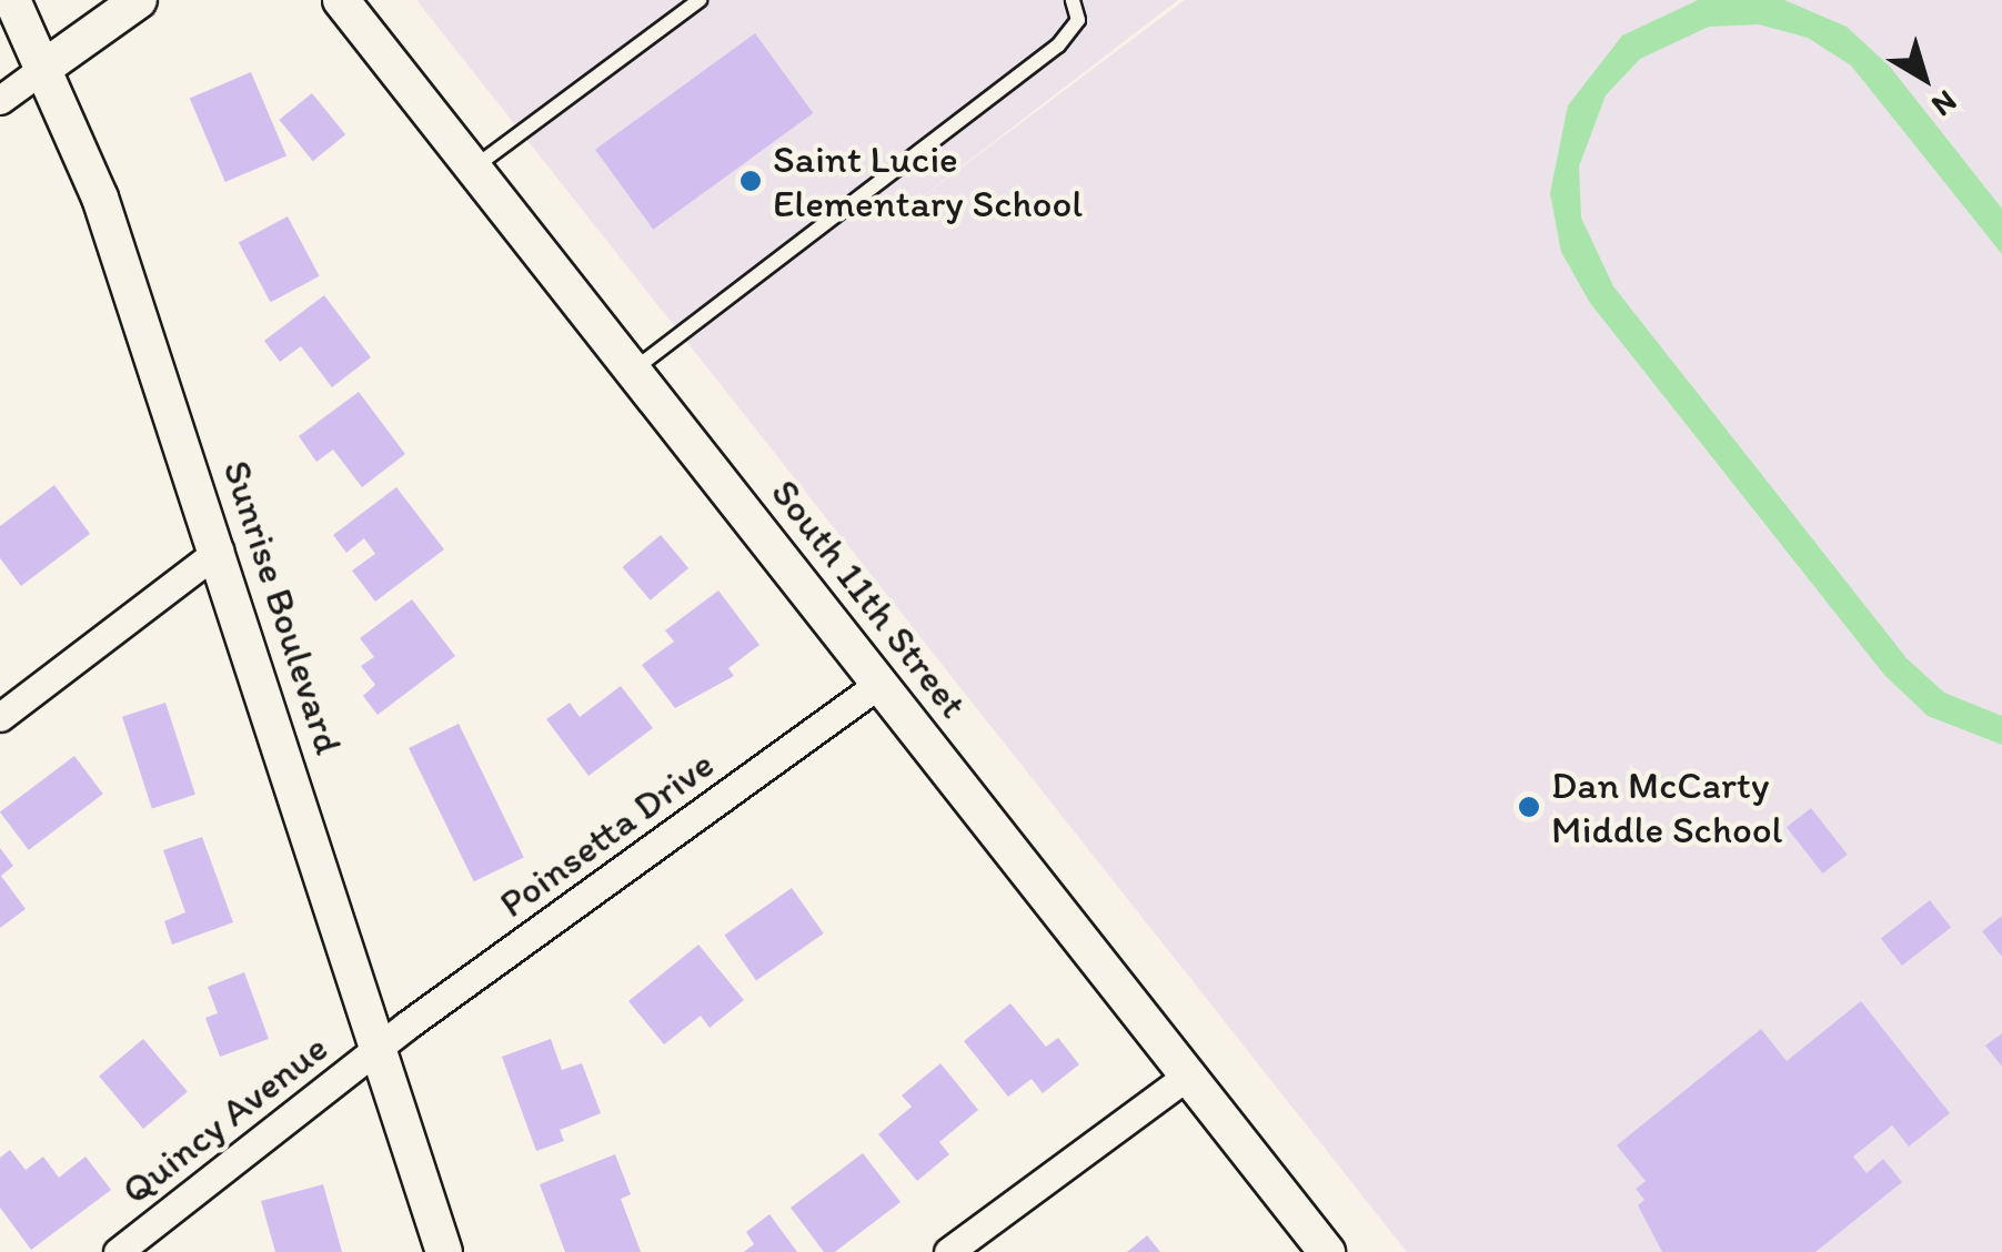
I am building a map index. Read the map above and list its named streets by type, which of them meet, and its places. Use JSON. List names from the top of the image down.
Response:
{
  "streets": {
    "street": [
      "South 11th Street",
      "Sunrise Boulevard",
      "Poinsetta Drive",
      "Quincy Avenue"
    ]
  },
  "crossings": [
    ["South 11th Street", "Poinsetta Drive"],
    ["Sunrise Boulevard", "Poinsetta Drive"],
    ["Sunrise Boulevard", "Quincy Avenue"],
    ["Poinsetta Drive", "Quincy Avenue"]
  ],
  "places": ["Saint Lucie Elementary School", "Dan McCarty Middle School"],
  "north": "bottom right"
}
